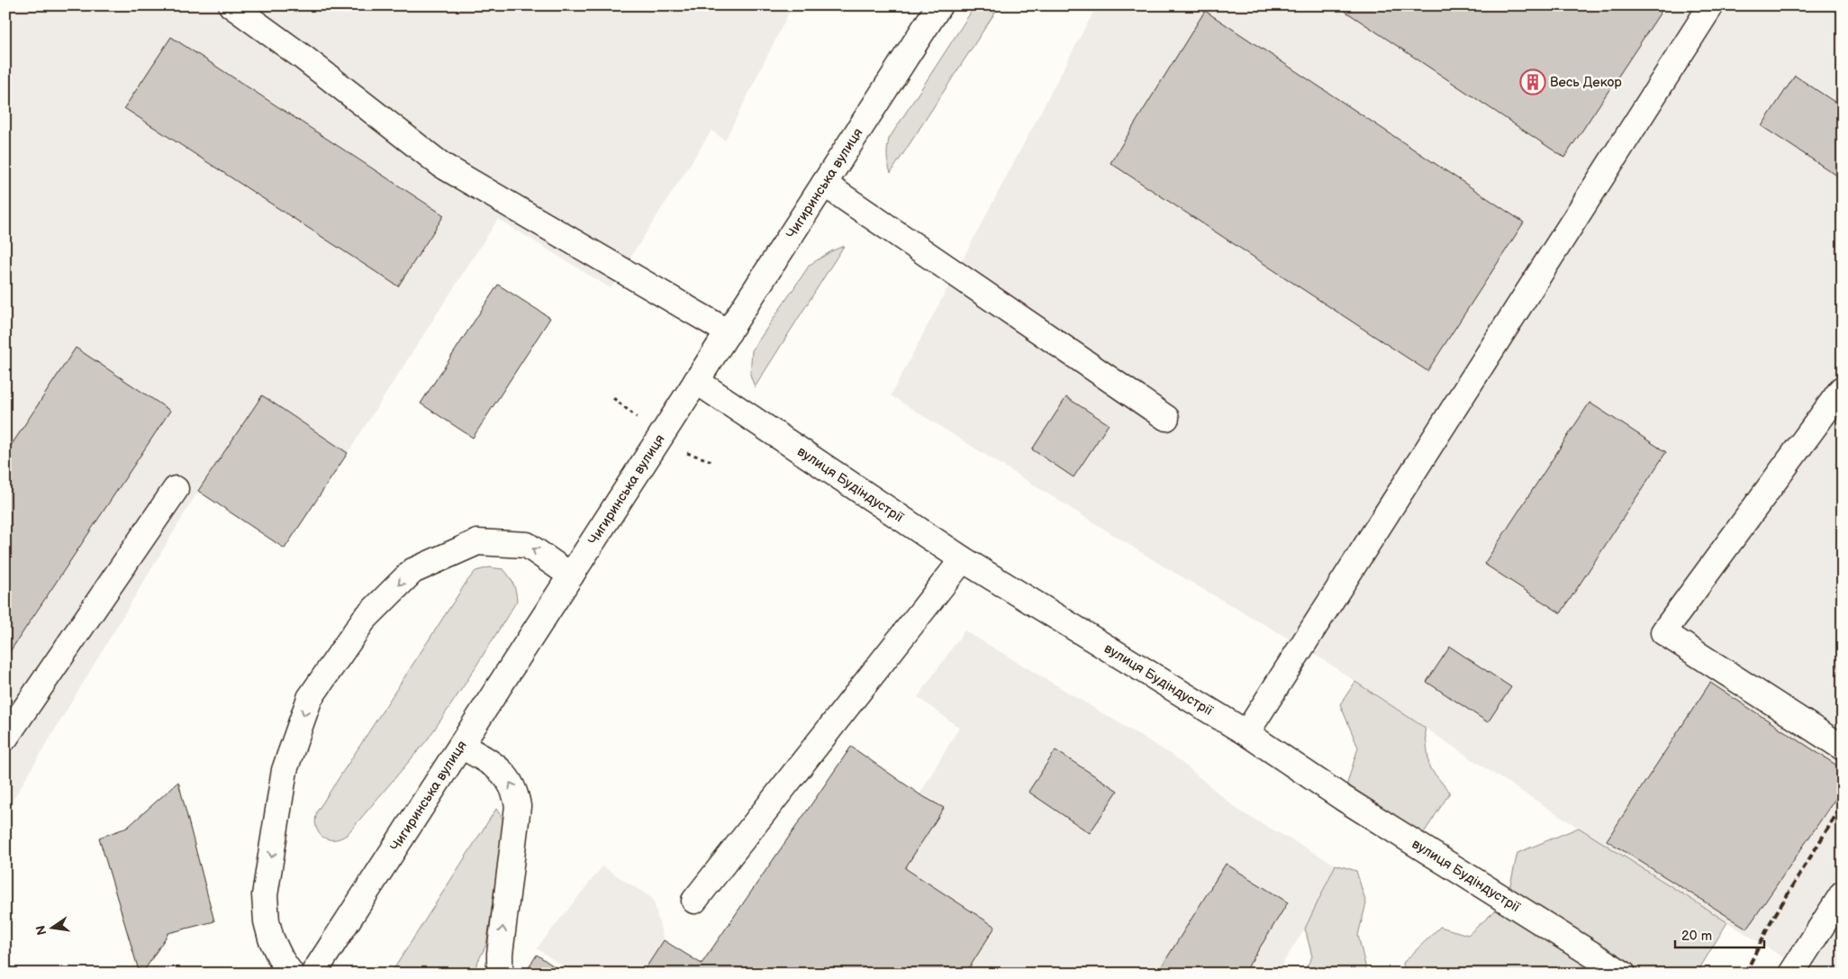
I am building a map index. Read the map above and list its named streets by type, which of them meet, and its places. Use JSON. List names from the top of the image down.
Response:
{
  "streets": {
    "main road": ["Чигиринська вулиця", "вулиця Будіндустрії"]
  },
  "crossings": [
    ["Чигиринська вулиця", "вулиця Будіндустрії"]
  ],
  "places": {
    "building": ["Весь Декор"]
  },
  "scale_bar": "20 m",
  "north": "left"
}
